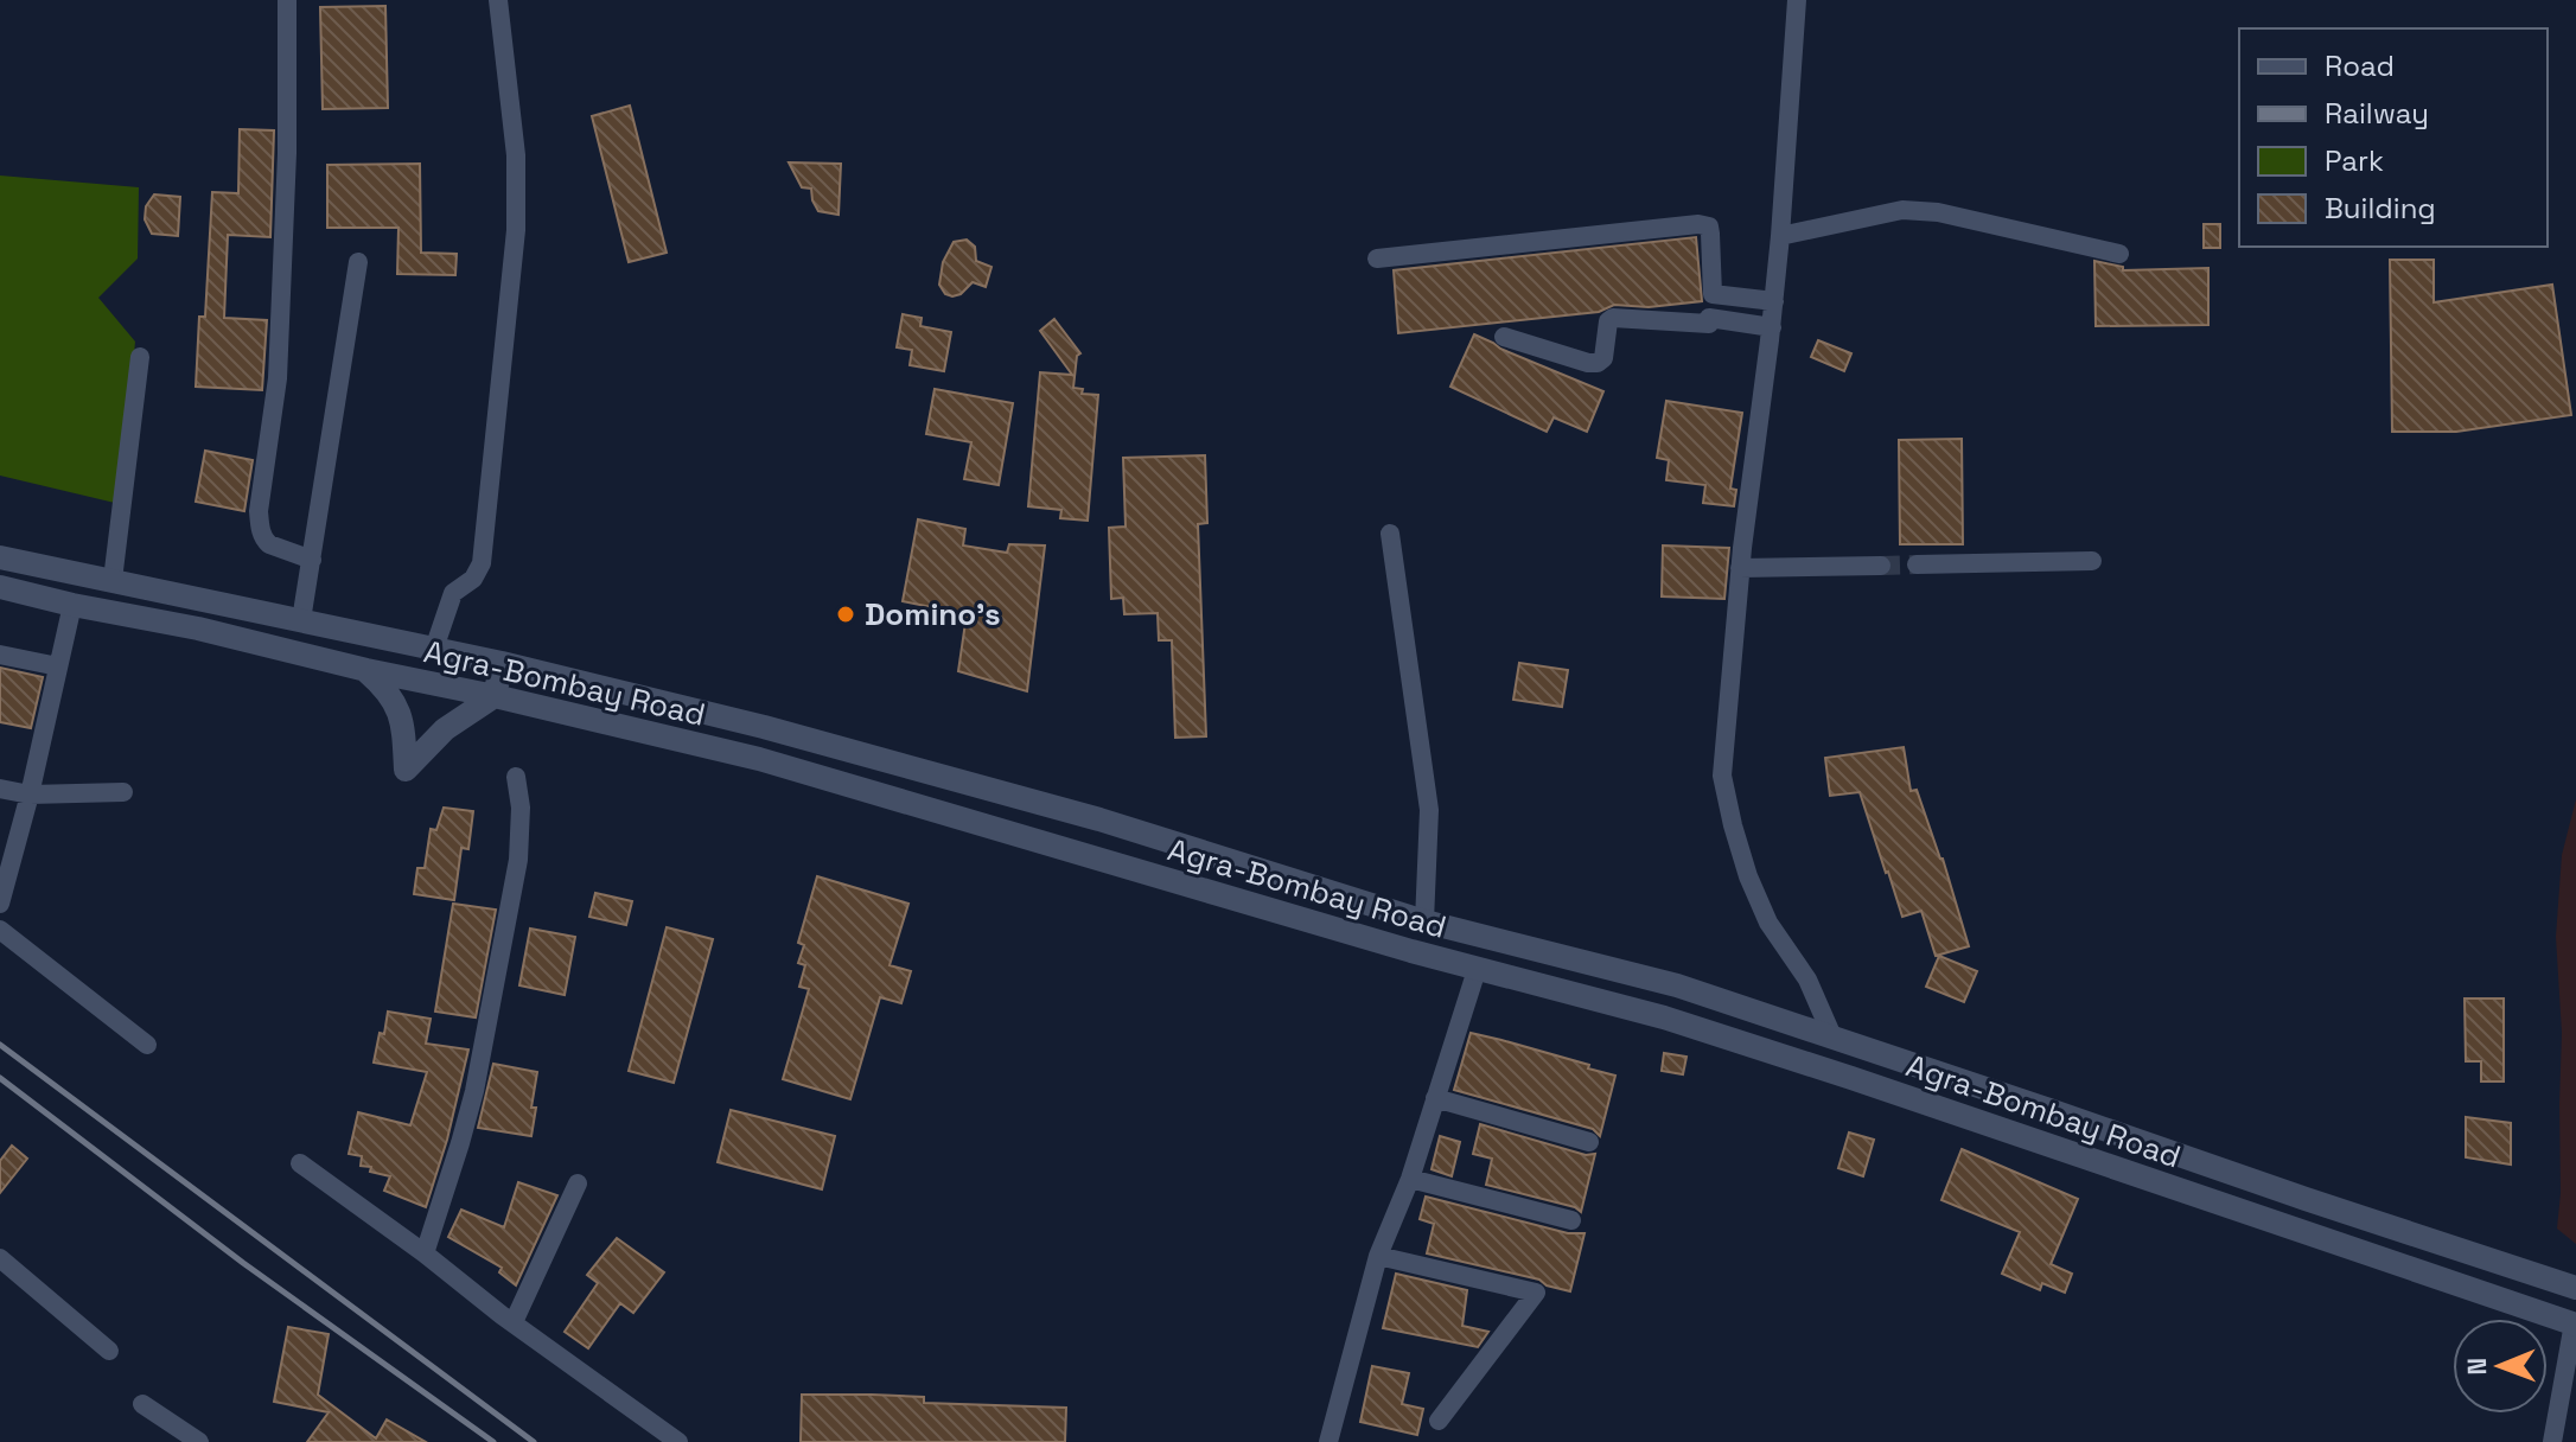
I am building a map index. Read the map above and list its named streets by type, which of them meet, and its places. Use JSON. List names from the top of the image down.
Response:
{
  "streets": {
    "main road": ["Agra-Bombay Road"]
  },
  "places": ["Domino's"],
  "legend": [
    "Road",
    "Railway",
    "Park",
    "Building"
  ],
  "north": "left"
}
